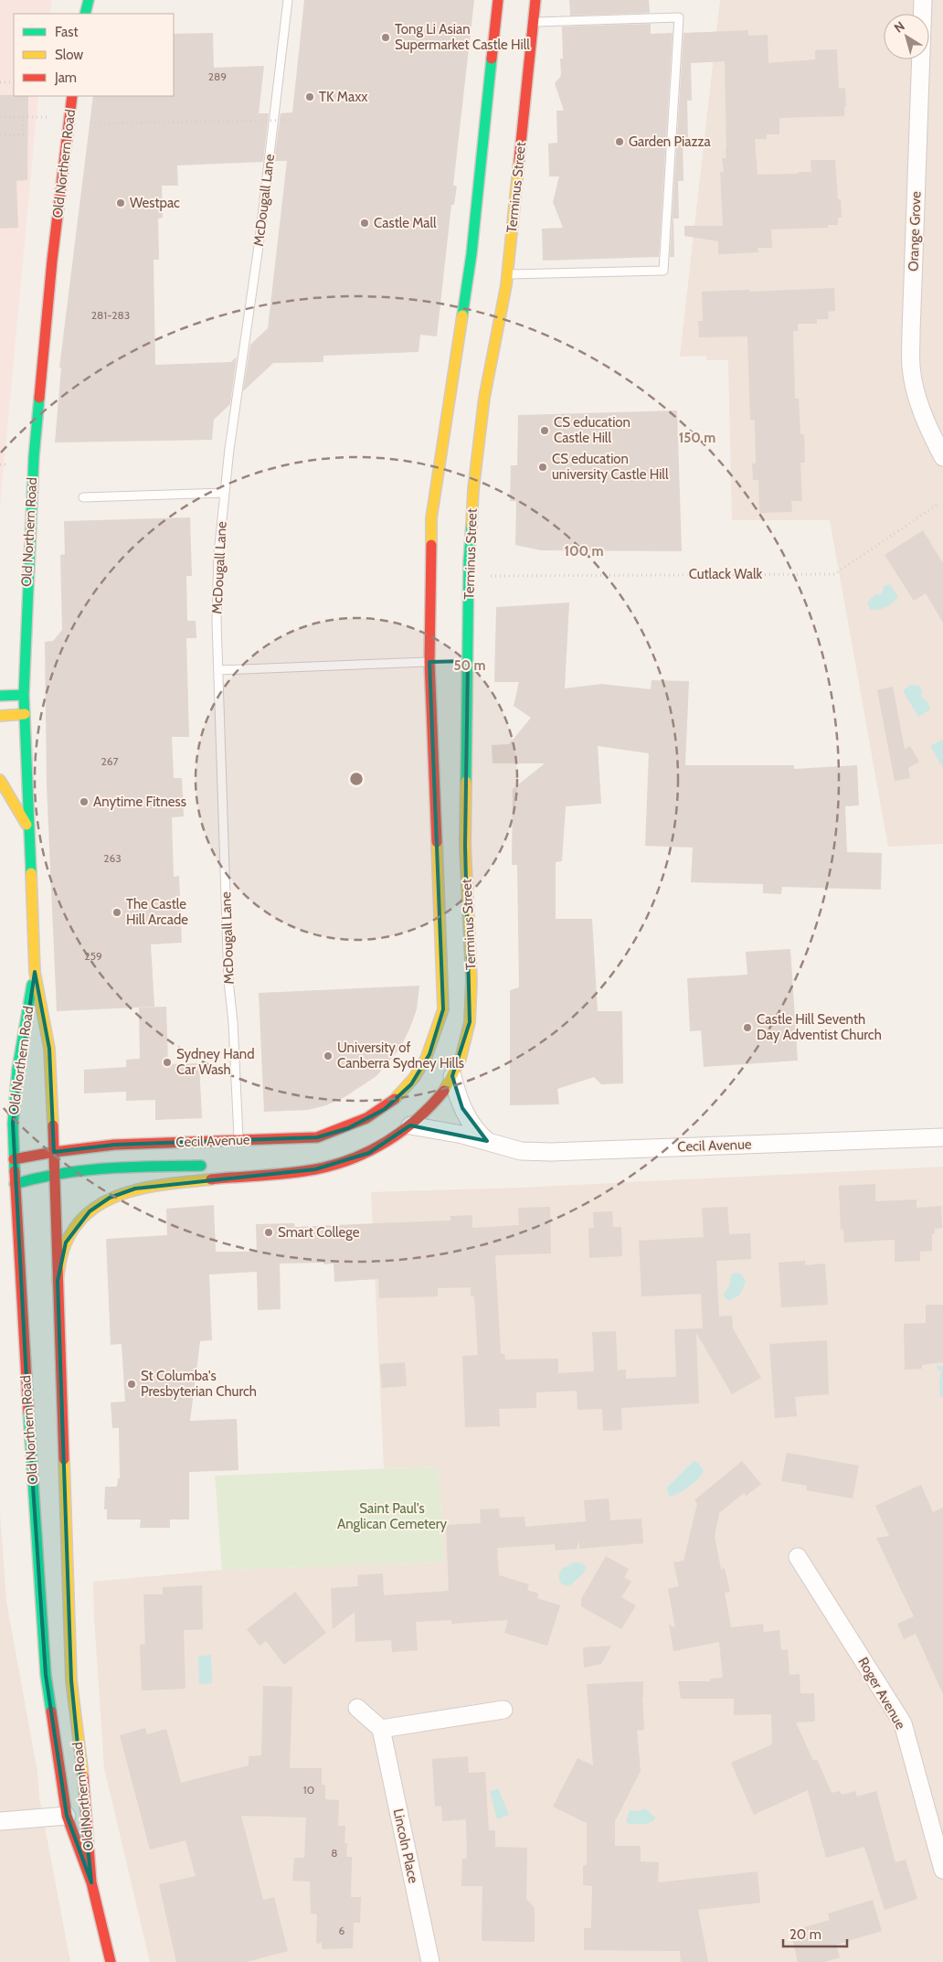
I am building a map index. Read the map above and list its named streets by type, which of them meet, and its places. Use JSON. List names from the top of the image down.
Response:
{
  "streets": {
    "main road": ["Old Northern Road", "Terminus Street", "Cecil Avenue"],
    "street": ["Orange Grove", "Roger Avenue", "Lincoln Place"],
    "lane": ["McDougall Lane"],
    "path": ["Cutlack Walk"]
  },
  "crossings": [
    ["Old Northern Road", "Cecil Avenue"],
    ["Terminus Street", "Cecil Avenue"],
    ["McDougall Lane", "Cecil Avenue"]
  ],
  "parks": ["Saint Paul's Anglican Cemetery"],
  "places": [
    "Tong Li Asian Supermarket Castle Hill",
    "TK Maxx",
    "Garden Piazza",
    "Westpac",
    "Castle Mall",
    "CS education Castle Hill",
    "CS education university Castle Hill",
    "Anytime Fitness",
    "The Castle Hill Arcade",
    "Castle Hill Seventh Day Adventist Church",
    "University of Canberra Sydney Hills",
    "Sydney Hand Car Wash",
    "Smart College",
    "St Columba's Presbyterian Church"
  ],
  "house_numbers": [
    "289",
    "281-283",
    "267",
    "263",
    "259",
    "10",
    "8",
    "6"
  ],
  "legend": ["Fast", "Slow", "Jam"],
  "scale_bar": "20 m",
  "north": "top left",
  "rings": ["150 m", "100 m", "50 m"]
}
